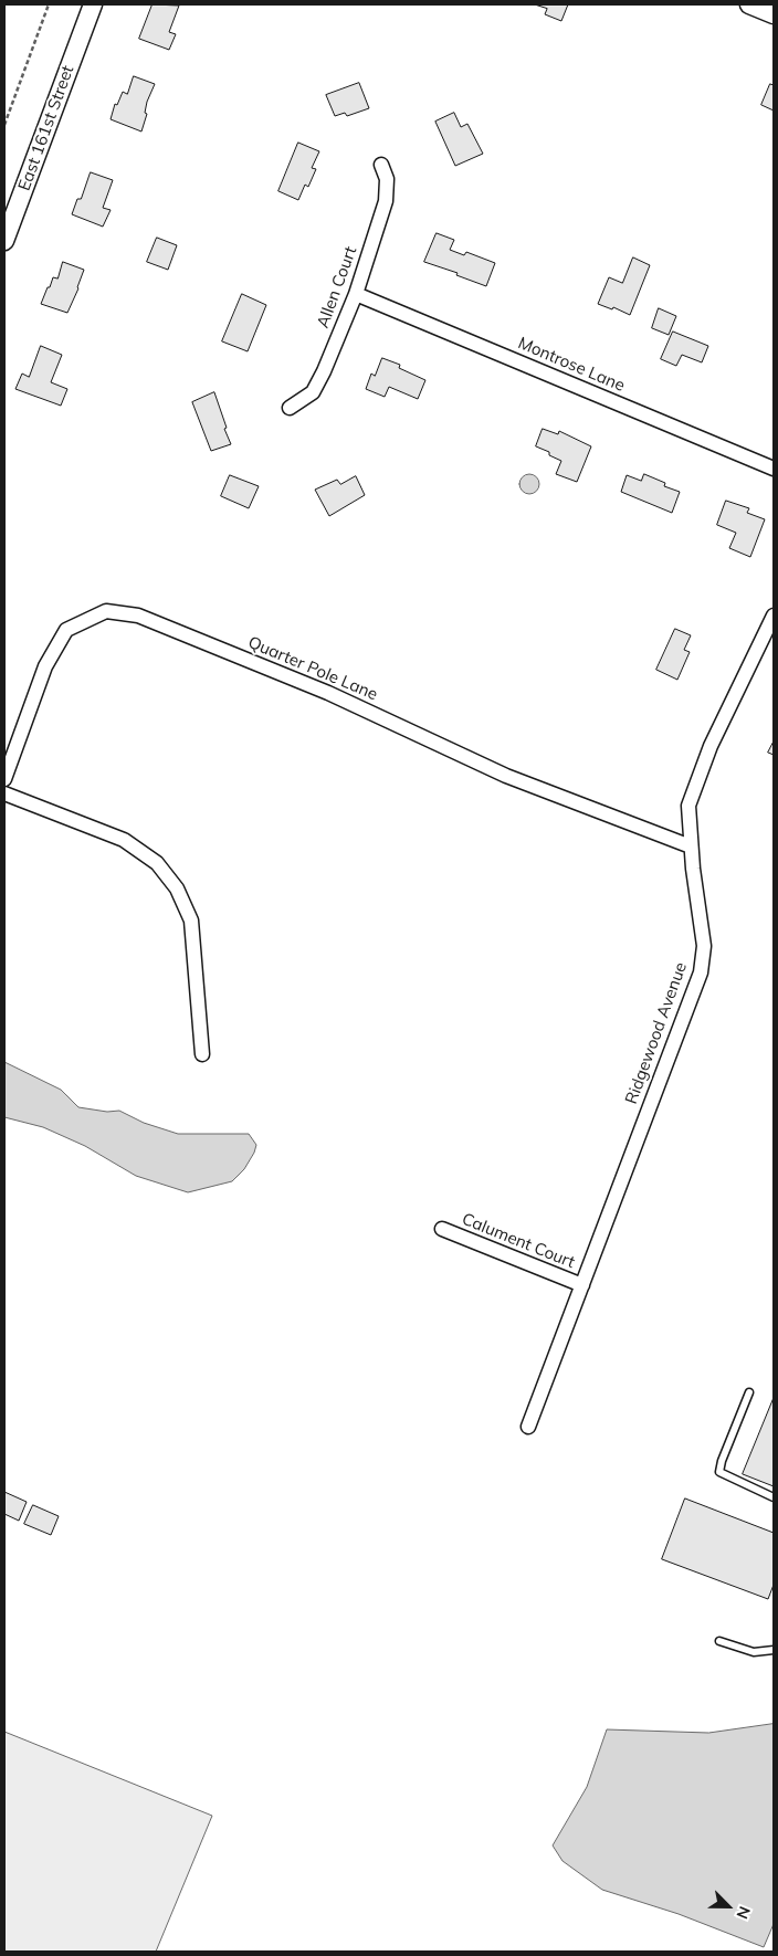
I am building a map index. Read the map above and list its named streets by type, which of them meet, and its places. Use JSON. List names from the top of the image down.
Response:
{
  "streets": {
    "street": [
      "East 161st Street",
      "Allen Court",
      "Montrose Lane",
      "Quarter Pole Lane",
      "Ridgewood Avenue",
      "Calument Court"
    ]
  },
  "crossings": [
    ["Allen Court", "Montrose Lane"],
    ["Quarter Pole Lane", "Ridgewood Avenue"],
    ["Ridgewood Avenue", "Calument Court"]
  ],
  "north": "bottom right"
}
